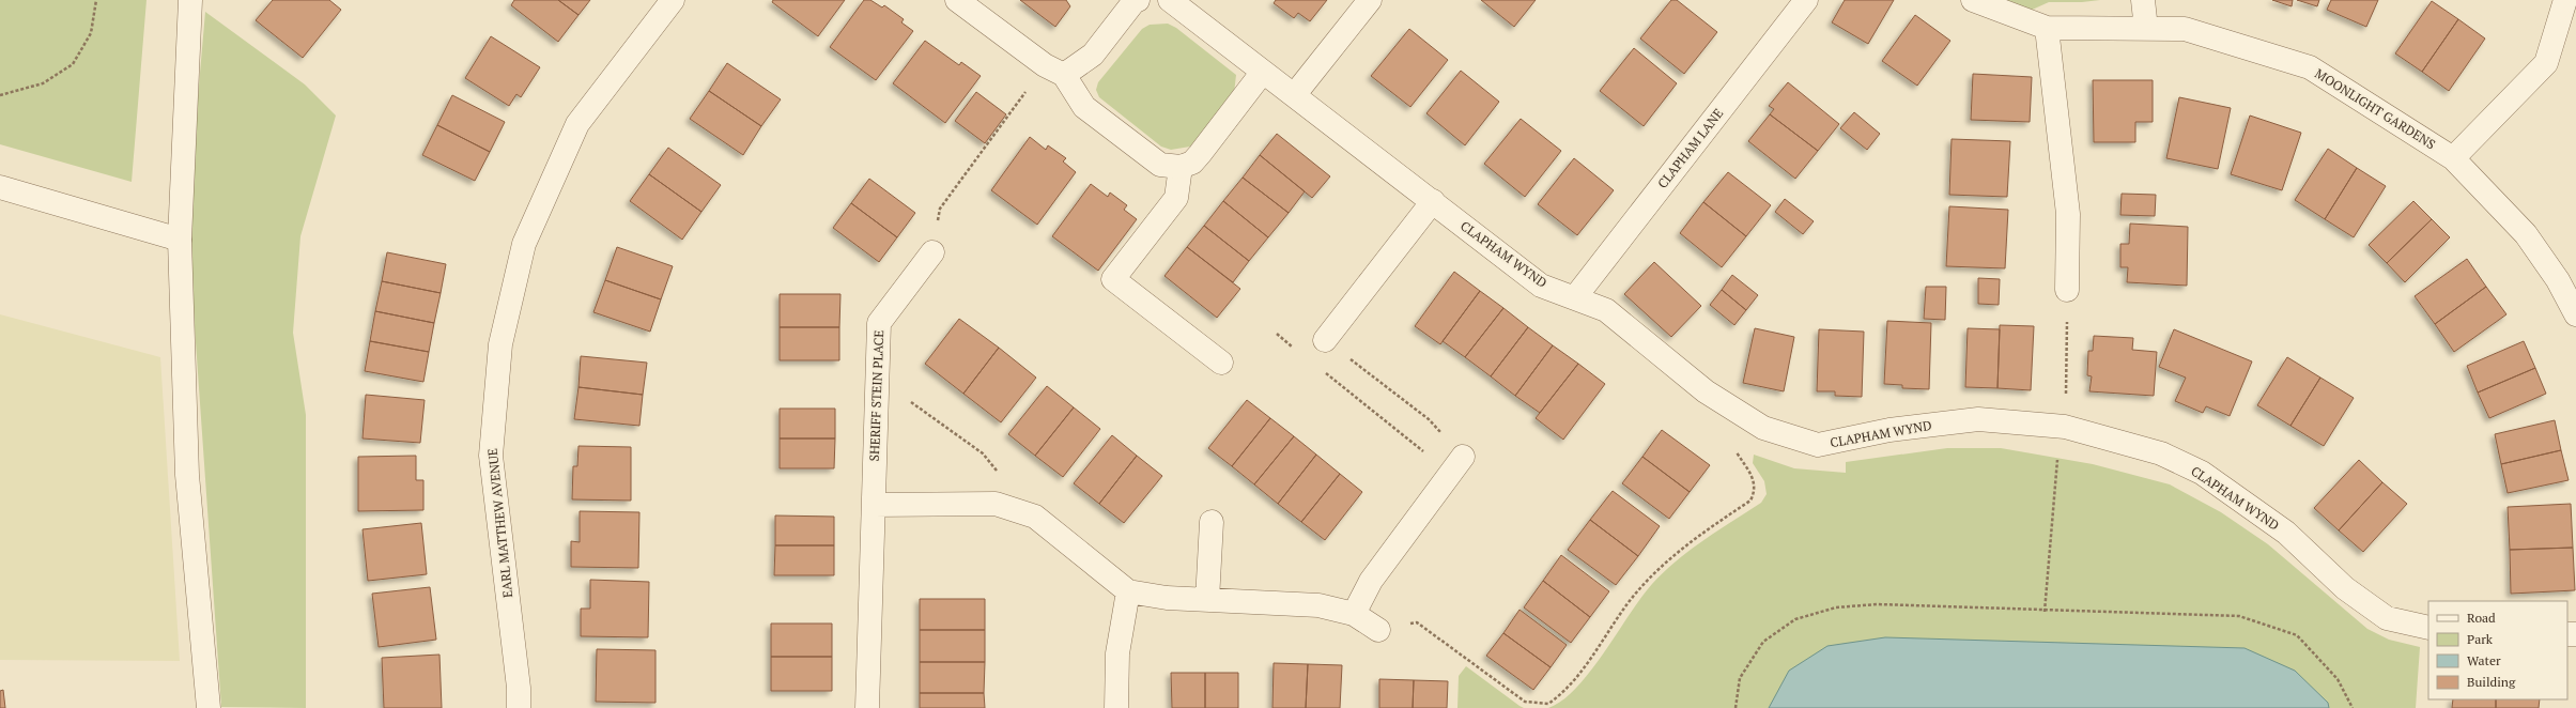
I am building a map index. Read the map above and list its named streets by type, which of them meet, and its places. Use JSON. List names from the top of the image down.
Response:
{
  "streets": {
    "street": [
      "MOONLIGHT GARDENS",
      "CLAPHAM LANE",
      "CLAPHAM WYND",
      "SHERIFF STEIN PLACE",
      "EARL MATTHEW AVENUE"
    ]
  },
  "crossings": [
    ["CLAPHAM LANE", "CLAPHAM WYND"]
  ],
  "legend": [
    "Road",
    "Park",
    "Water",
    "Building"
  ]
}
